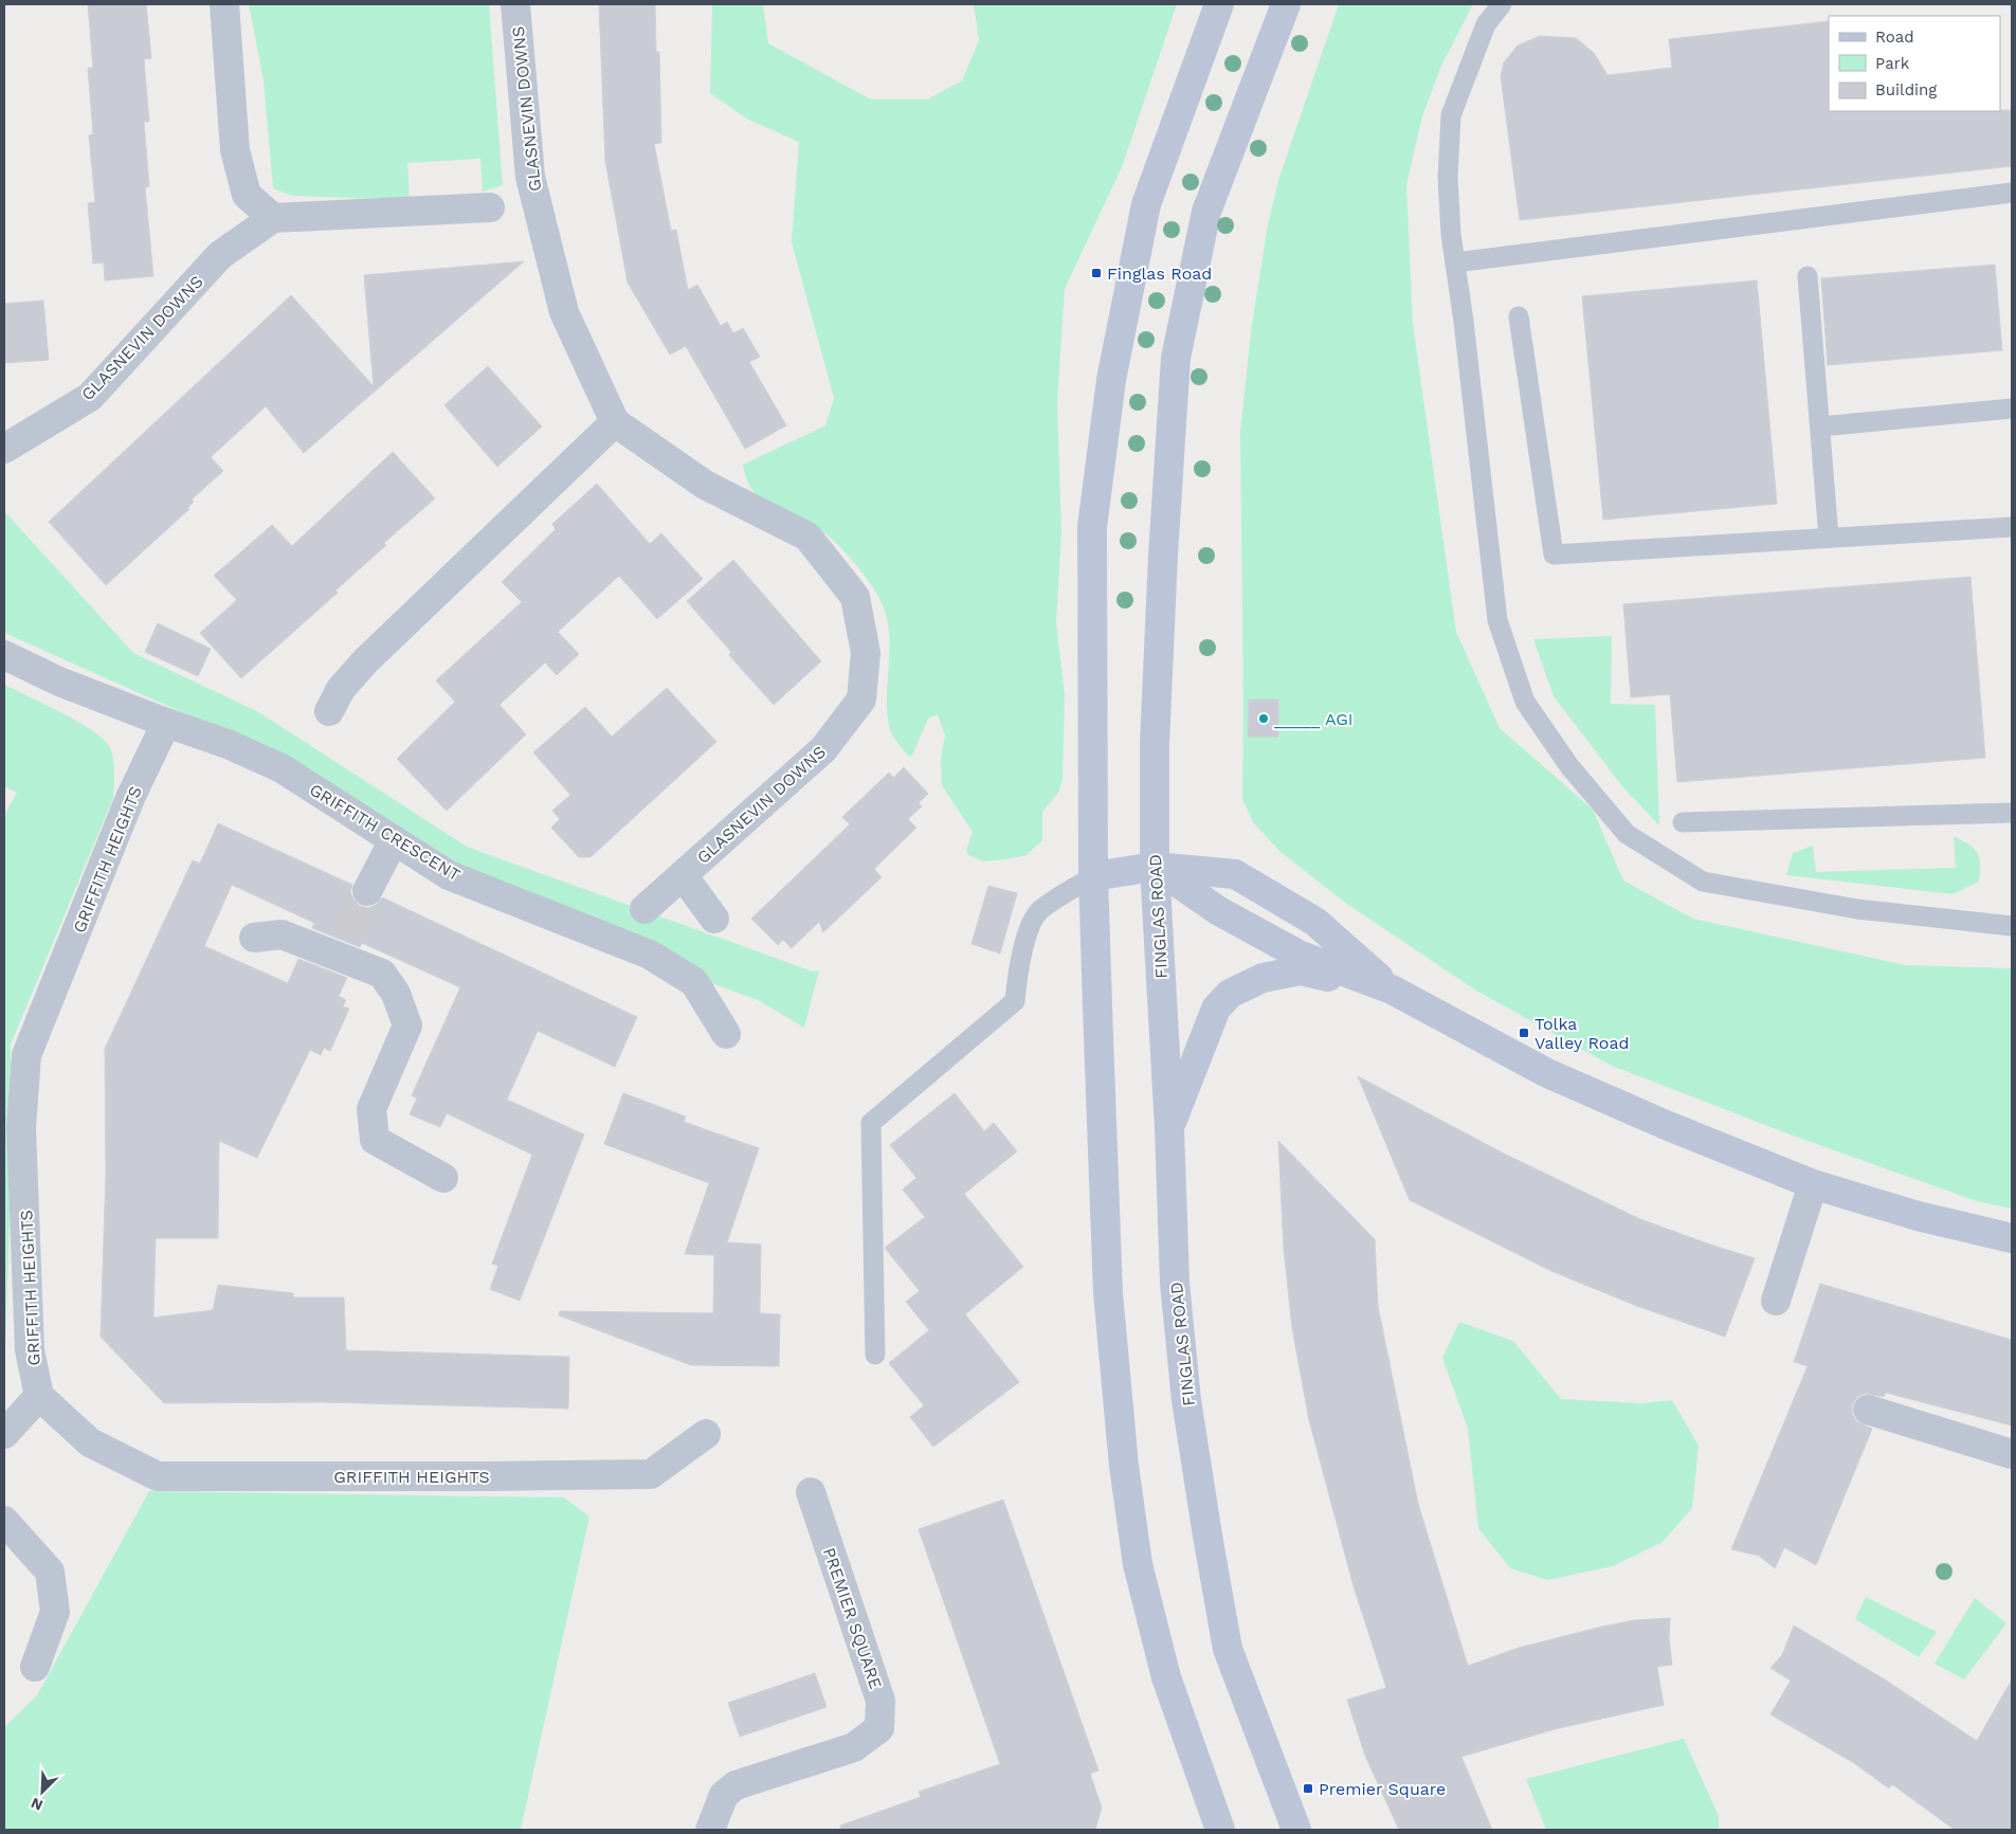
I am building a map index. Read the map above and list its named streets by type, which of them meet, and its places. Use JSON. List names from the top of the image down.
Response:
{
  "streets": {
    "main road": ["FINGLAS ROAD"],
    "street": [
      "GLASNEVIN DOWNS",
      "GRIFFITH CRESCENT",
      "GRIFFITH HEIGHTS",
      "PREMIER SQUARE"
    ]
  },
  "crossings": [
    ["GRIFFITH CRESCENT", "GRIFFITH HEIGHTS"]
  ],
  "places": {
    "transit": ["Finglas Road", "Tolka Valley Road", "Premier Square"],
    "other": ["_____ AGI"]
  },
  "legend": ["Road", "Park", "Building"],
  "north": "bottom left"
}
